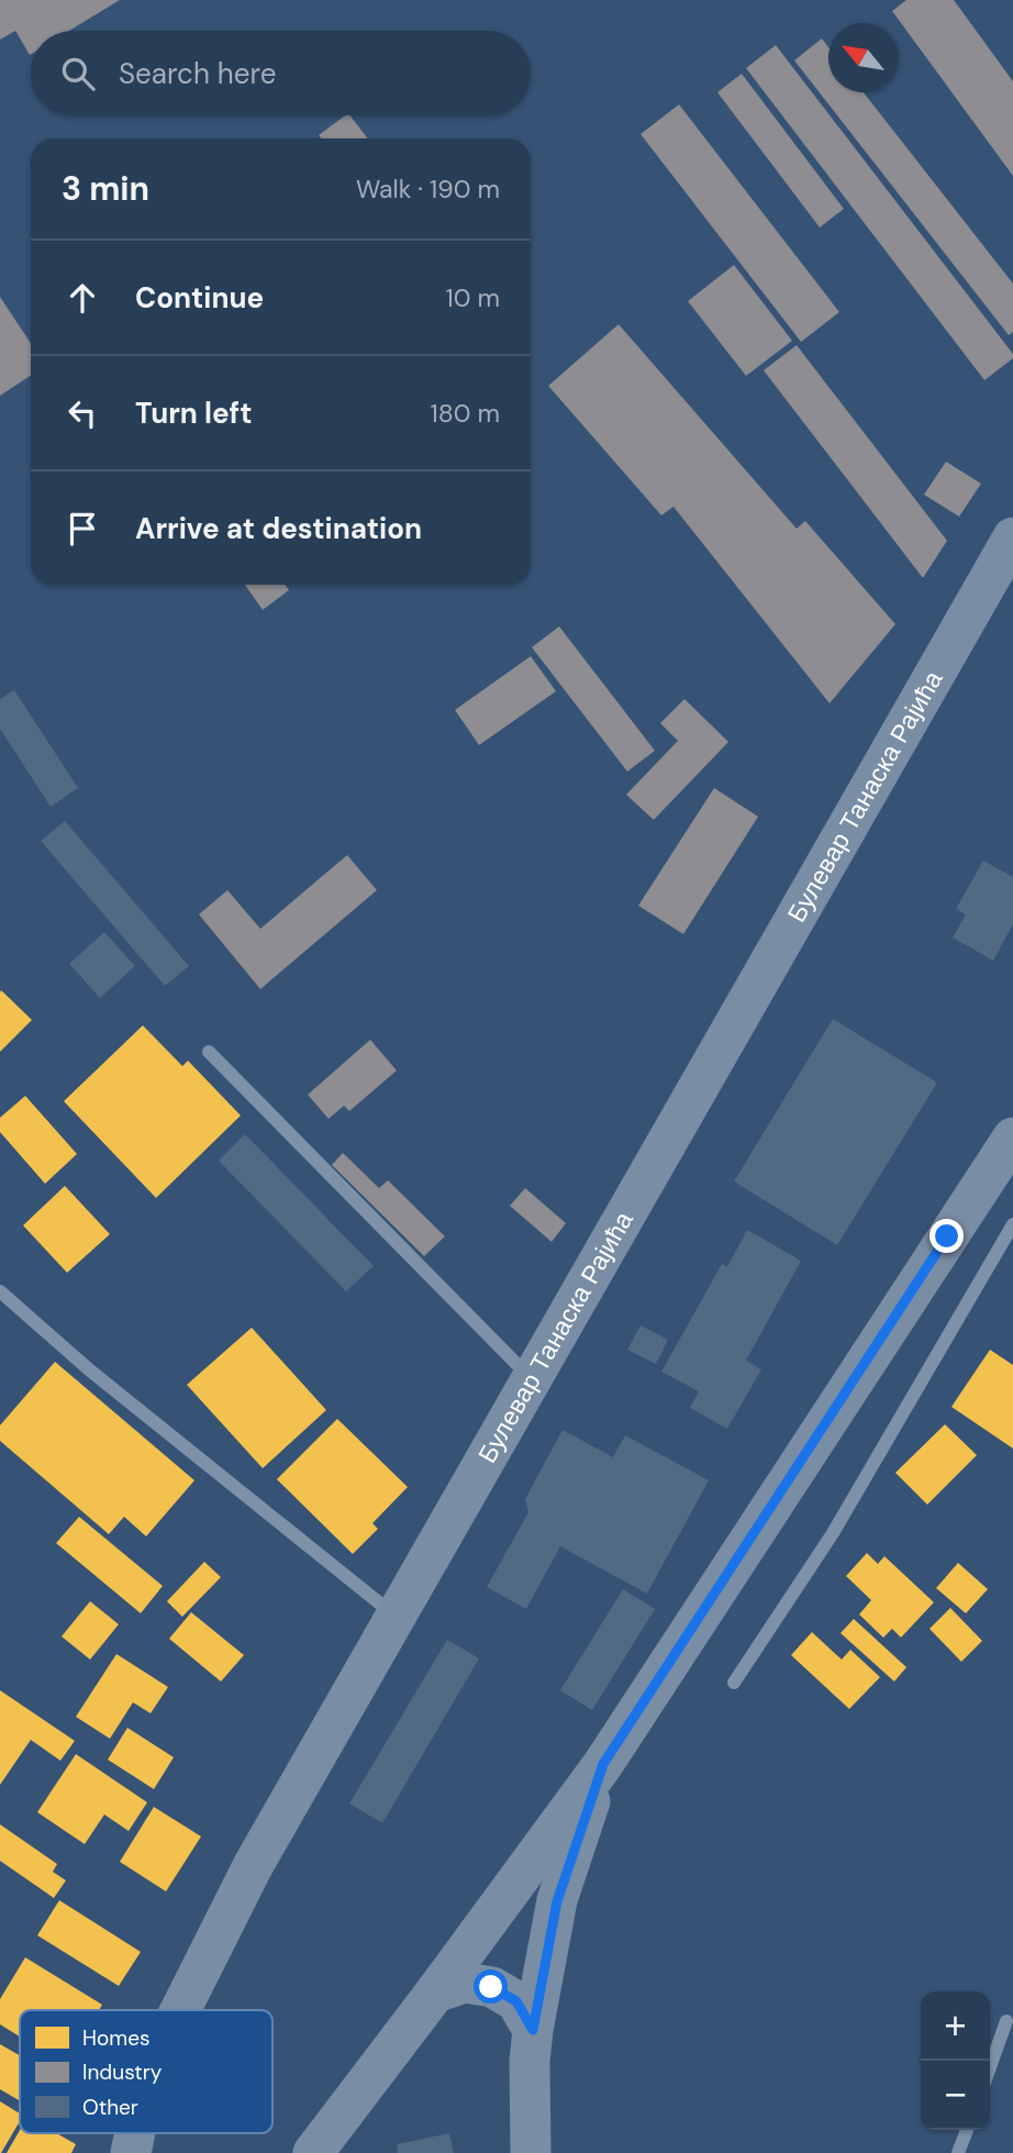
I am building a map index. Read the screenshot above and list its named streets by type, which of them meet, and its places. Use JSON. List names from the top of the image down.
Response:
{
  "streets": {
    "main road": ["Булевар Танаска Рајића"]
  },
  "legend": ["Homes", "Industry", "Other"],
  "north": "top left",
  "page": {
    "search": "Search here",
    "heading": ["3 min", "Walk · 190 m"],
    "list": [
      ["Continue", "10 m"],
      ["Turn left", "180 m"],
      "Arrive at destination"
    ],
    "map_buttons": ["+", "−"]
  }
}
